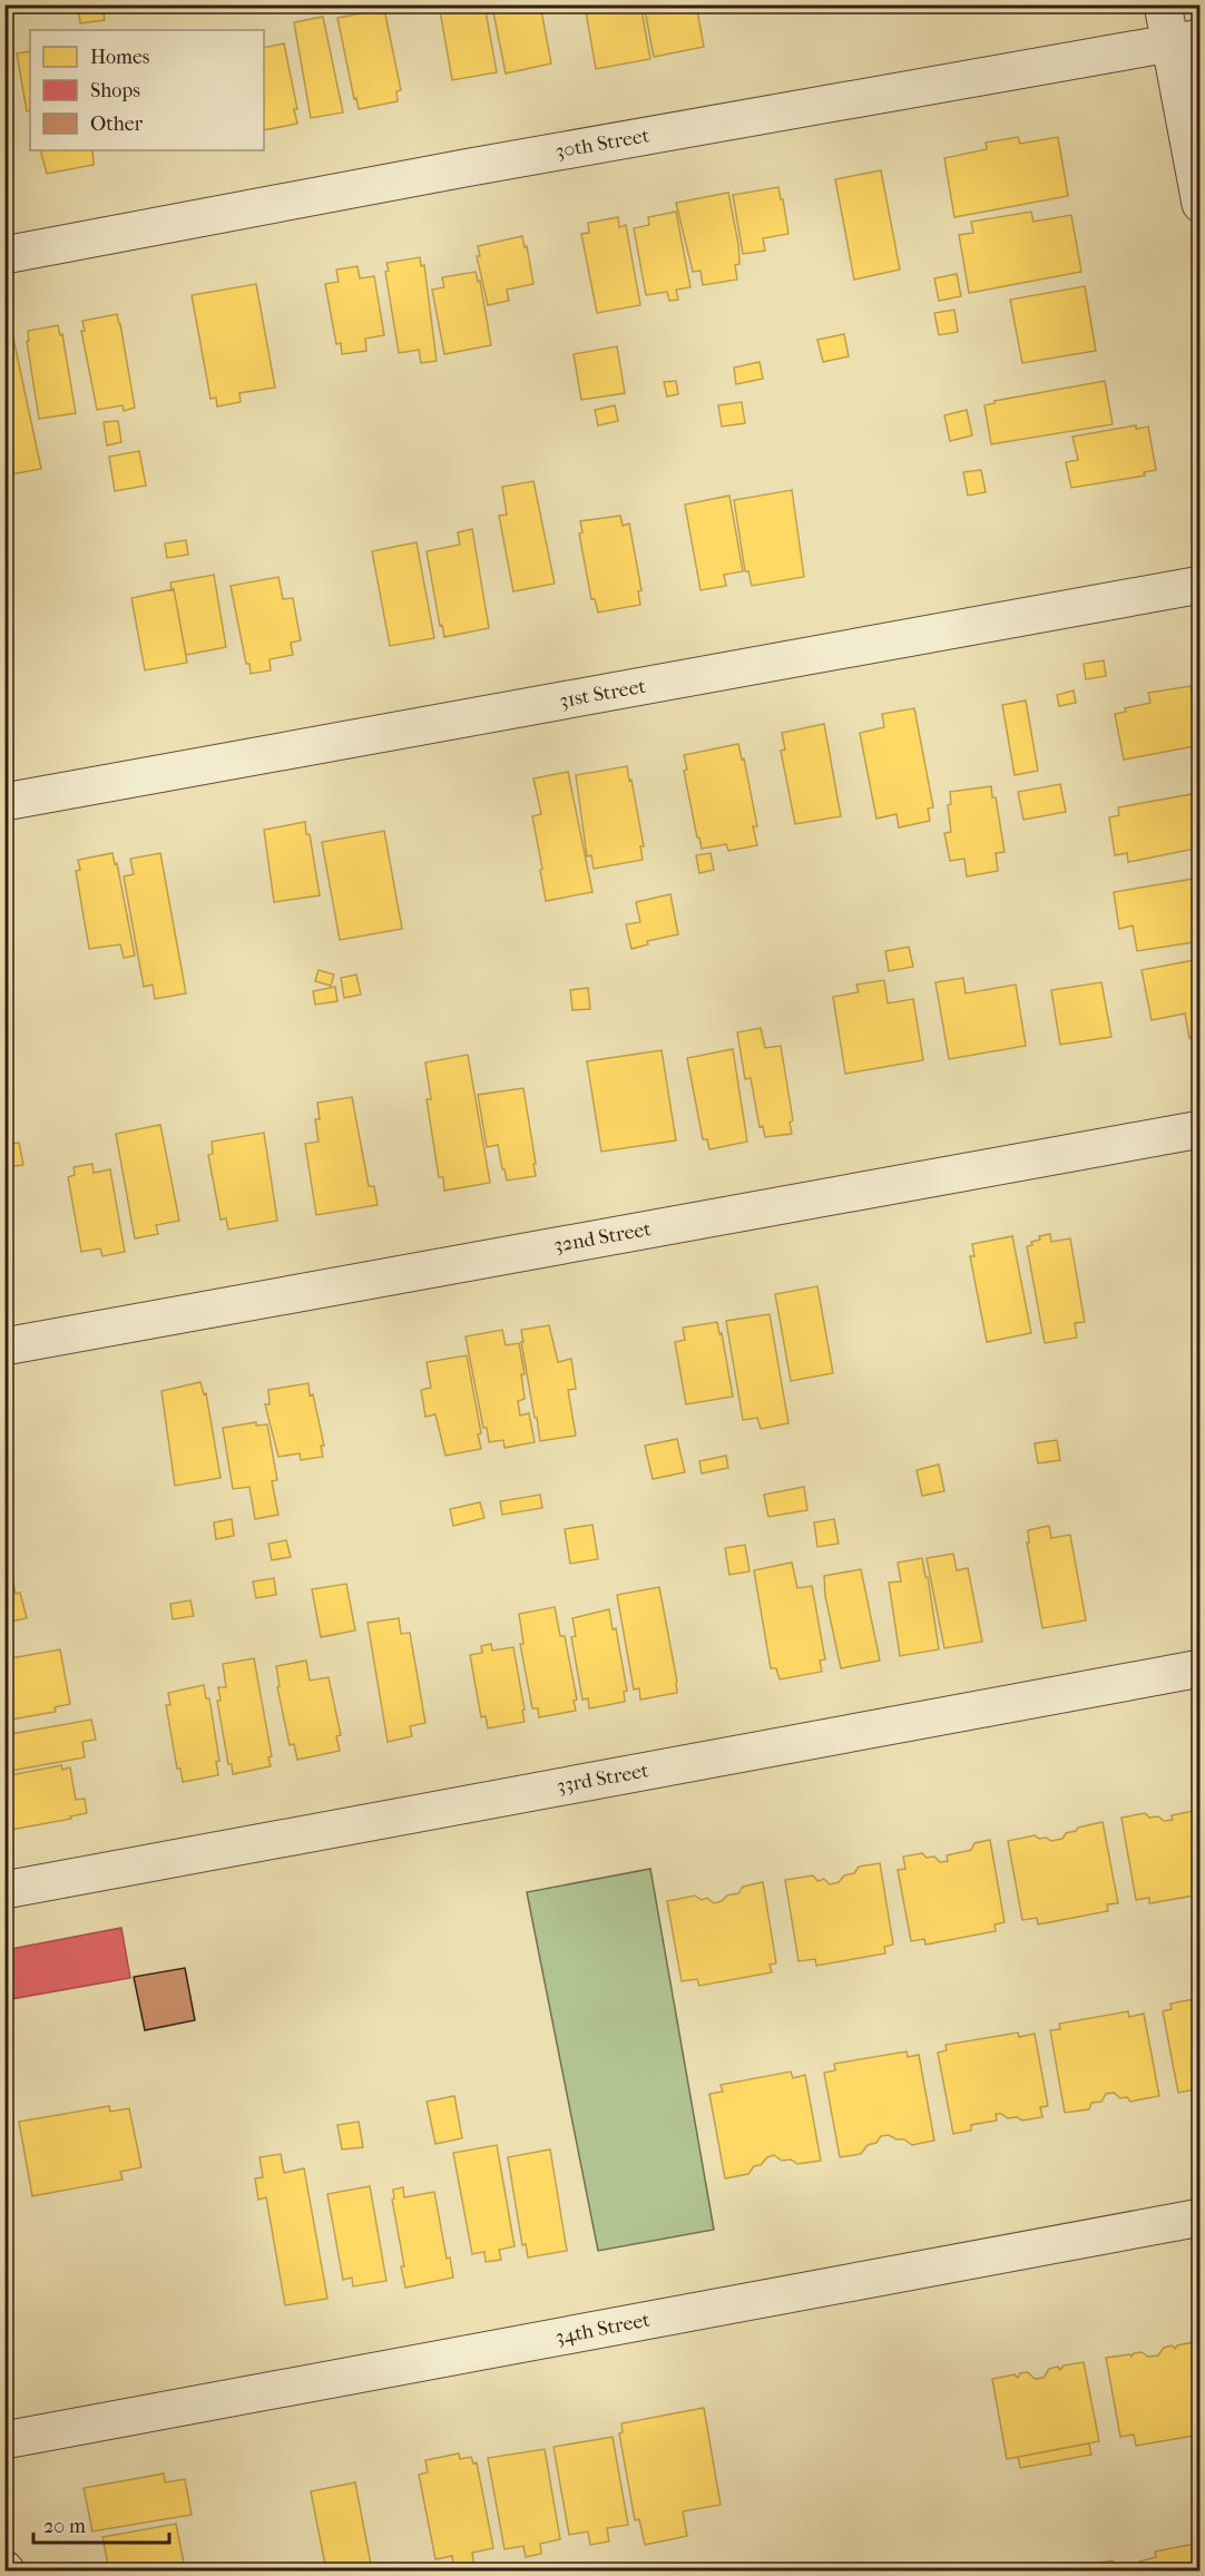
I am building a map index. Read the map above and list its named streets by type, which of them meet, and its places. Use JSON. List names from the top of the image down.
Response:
{
  "streets": {
    "street": [
      "30th Street",
      "31st Street",
      "32nd Street",
      "33rd Street",
      "34th Street"
    ]
  },
  "legend": ["Homes", "Shops", "Other"],
  "scale_bar": "20 m"
}
